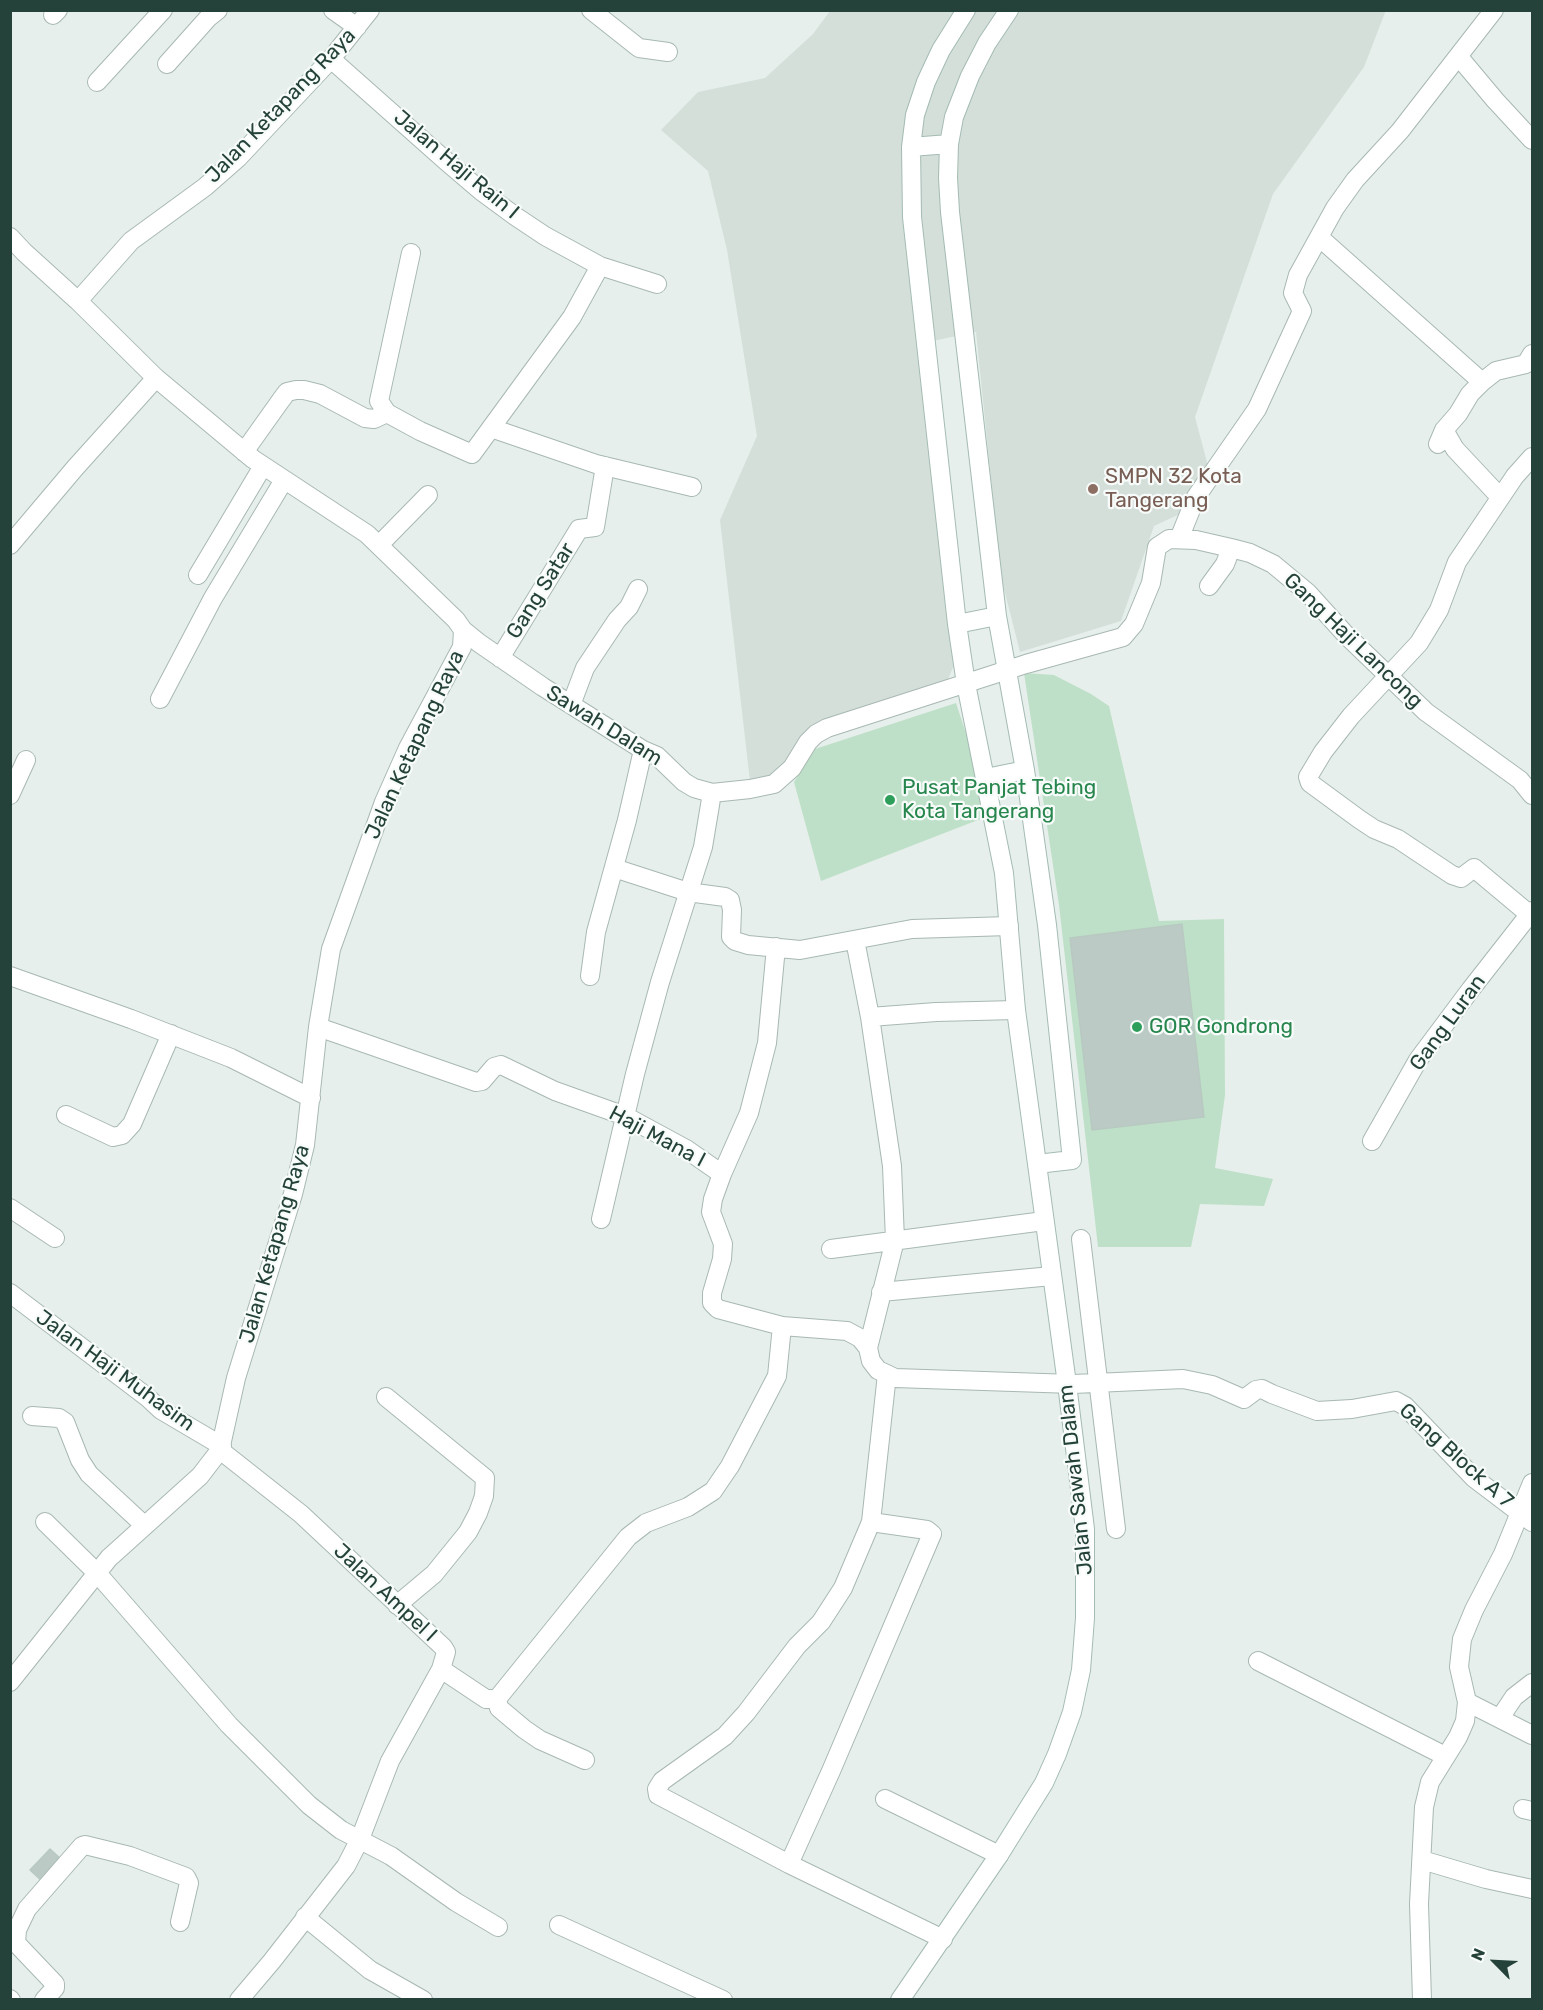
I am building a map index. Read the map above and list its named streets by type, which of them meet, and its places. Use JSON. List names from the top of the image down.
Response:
{
  "streets": {
    "street": [
      "Jalan Ketapang Raya",
      "Jalan Haji Rain I",
      "Gang Satar",
      "Gang Haji Lancong",
      "Sawah Dalam",
      "Gang Luran",
      "Haji Mana I",
      "Jalan Haji Muhasim",
      "Gang Block A 7",
      "Jalan Sawah Dalam",
      "Jalan Ampel I"
    ]
  },
  "crossings": [
    ["Jalan Ketapang Raya", "Jalan Haji Rain I"],
    ["Jalan Ketapang Raya", "Sawah Dalam"],
    ["Jalan Ketapang Raya", "Haji Mana I"],
    ["Jalan Ketapang Raya", "Jalan Haji Muhasim"],
    ["Jalan Ketapang Raya", "Jalan Ampel I"],
    ["Gang Satar", "Sawah Dalam"],
    ["Jalan Haji Muhasim", "Jalan Ampel I"],
    ["Gang Block A 7", "Jalan Sawah Dalam"]
  ],
  "places": ["SMPN 32 Kota Tangerang", "Pusat Panjat Tebing Kota Tangerang", "GOR Gondrong"],
  "north": "top left"
}
